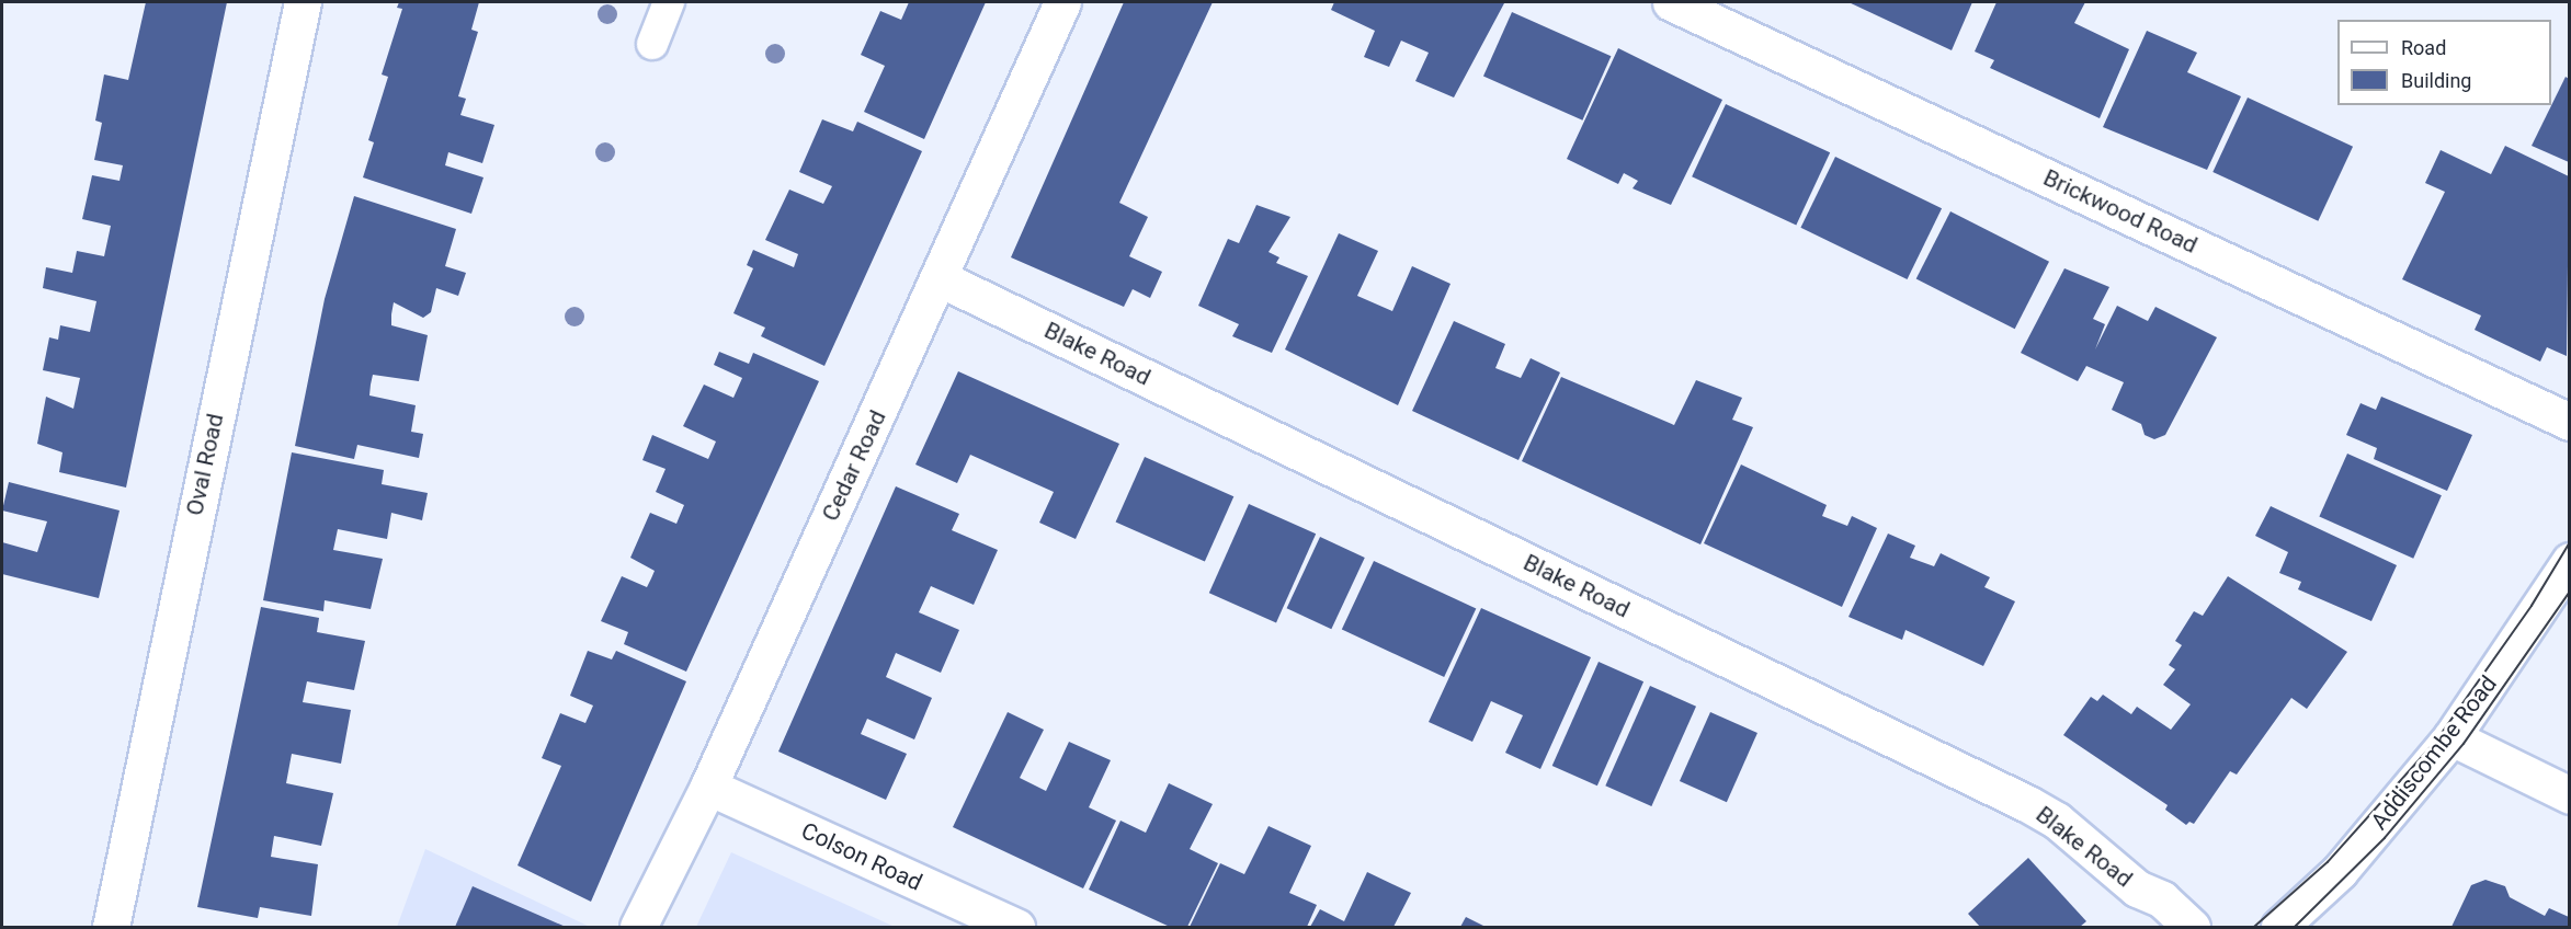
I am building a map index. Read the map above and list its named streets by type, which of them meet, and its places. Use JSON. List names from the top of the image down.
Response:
{
  "streets": {
    "street": [
      "Brickwood Road",
      "Blake Road",
      "Oval Road",
      "Cedar Road",
      "Addiscombe Road",
      "Colson Road"
    ]
  },
  "crossings": [
    ["Blake Road", "Cedar Road"],
    ["Cedar Road", "Colson Road"]
  ],
  "legend": ["Road", "Building"]
}
